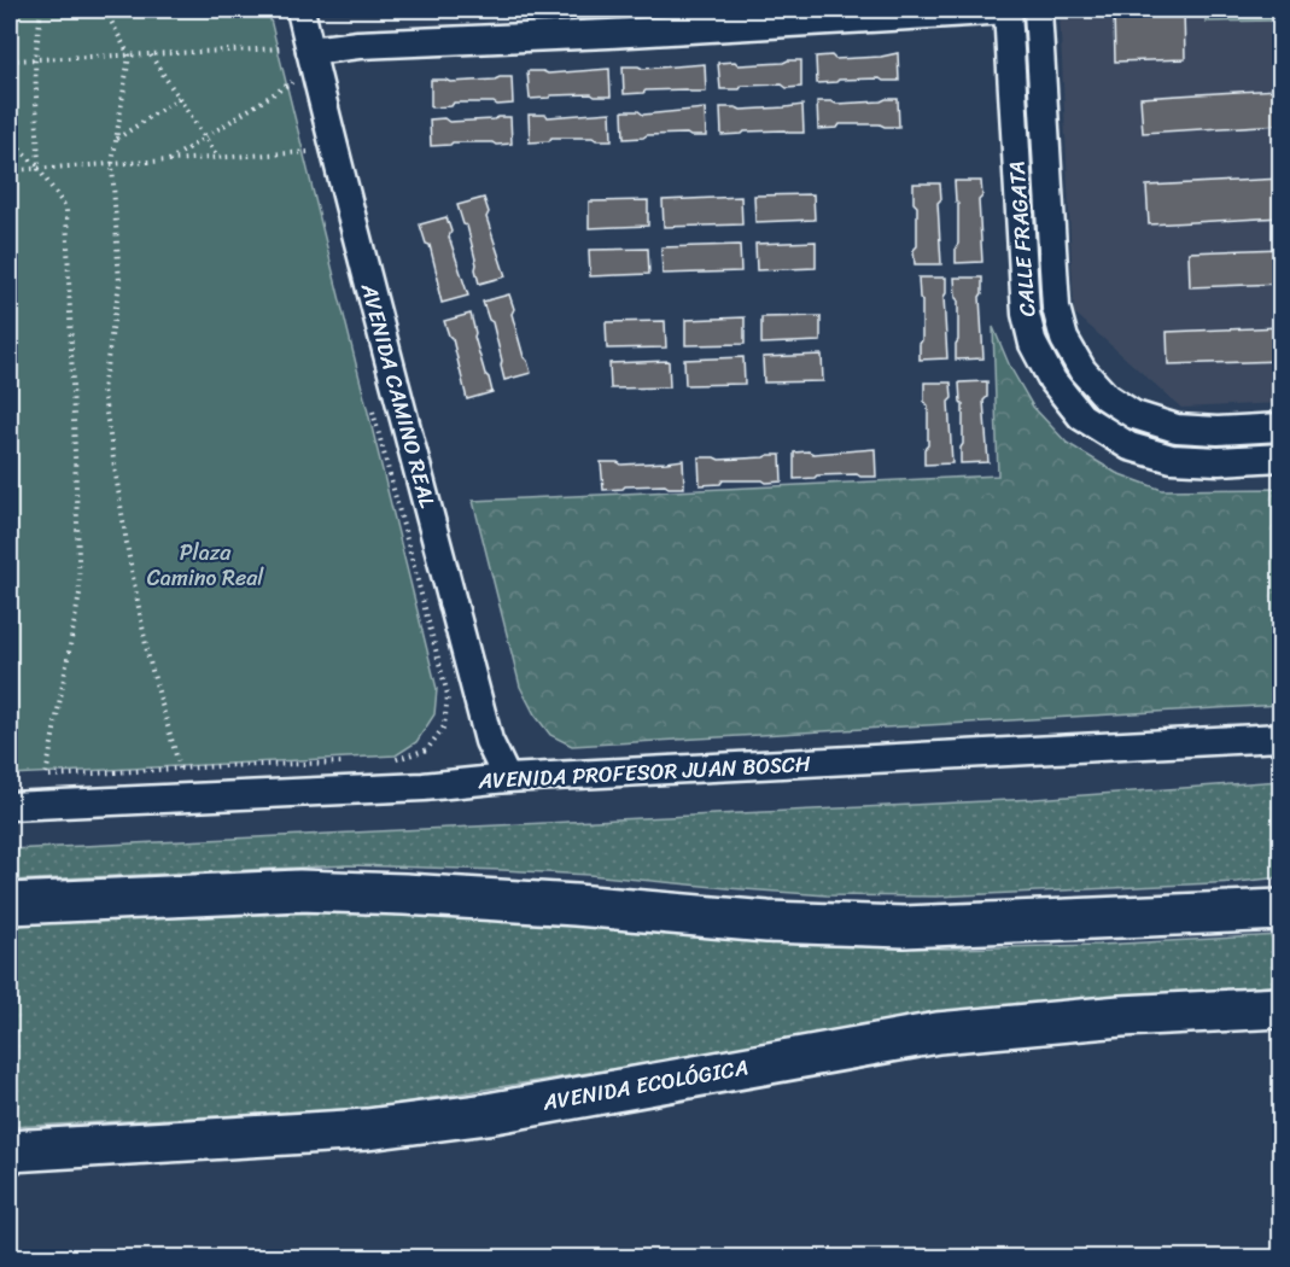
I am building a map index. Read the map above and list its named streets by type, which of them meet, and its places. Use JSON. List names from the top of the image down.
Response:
{
  "streets": {
    "main road": ["AVENIDA ECOLÓGICA"],
    "street": ["CALLE FRAGATA", "AVENIDA CAMINO REAL", "AVENIDA PROFESOR JUAN BOSCH"]
  },
  "crossings": [
    ["AVENIDA CAMINO REAL", "AVENIDA PROFESOR JUAN BOSCH"]
  ],
  "parks": ["Plaza Camino Real"]
}
